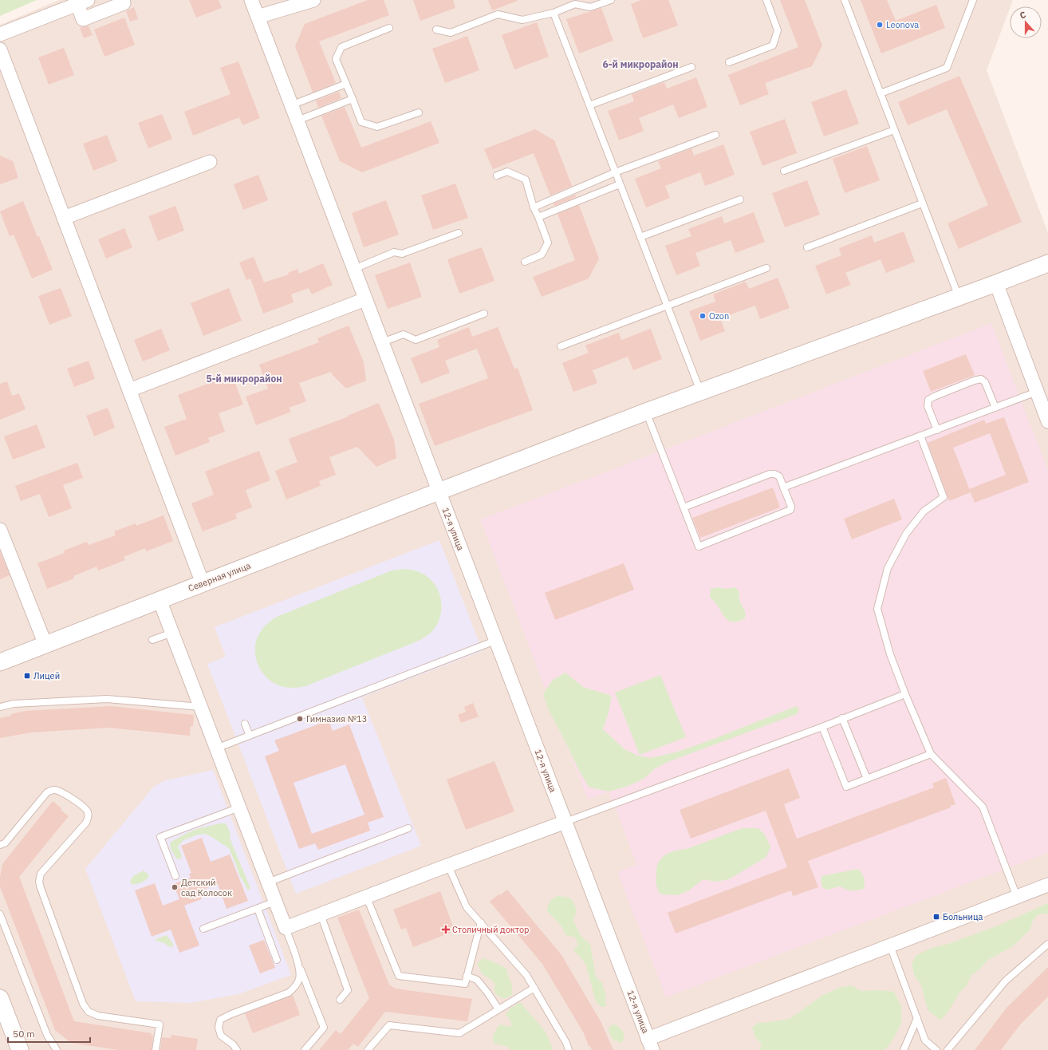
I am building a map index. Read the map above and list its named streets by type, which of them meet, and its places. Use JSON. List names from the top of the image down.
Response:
{
  "streets": {
    "street": ["12-я улица", "Северная улица"]
  },
  "crossings": [
    ["12-я улица", "Северная улица"]
  ],
  "districts": ["6-й микрорайон", "5-й микрорайон"],
  "places": {
    "other": [
      "Leonova",
      "Ozon",
      "Гимназия №13",
      "Детский сад Колосок"
    ],
    "transit": ["Лицей", "Больница"],
    "health": ["Столичный доктор"]
  },
  "scale_bar": "50 m",
  "north": "top"
}
